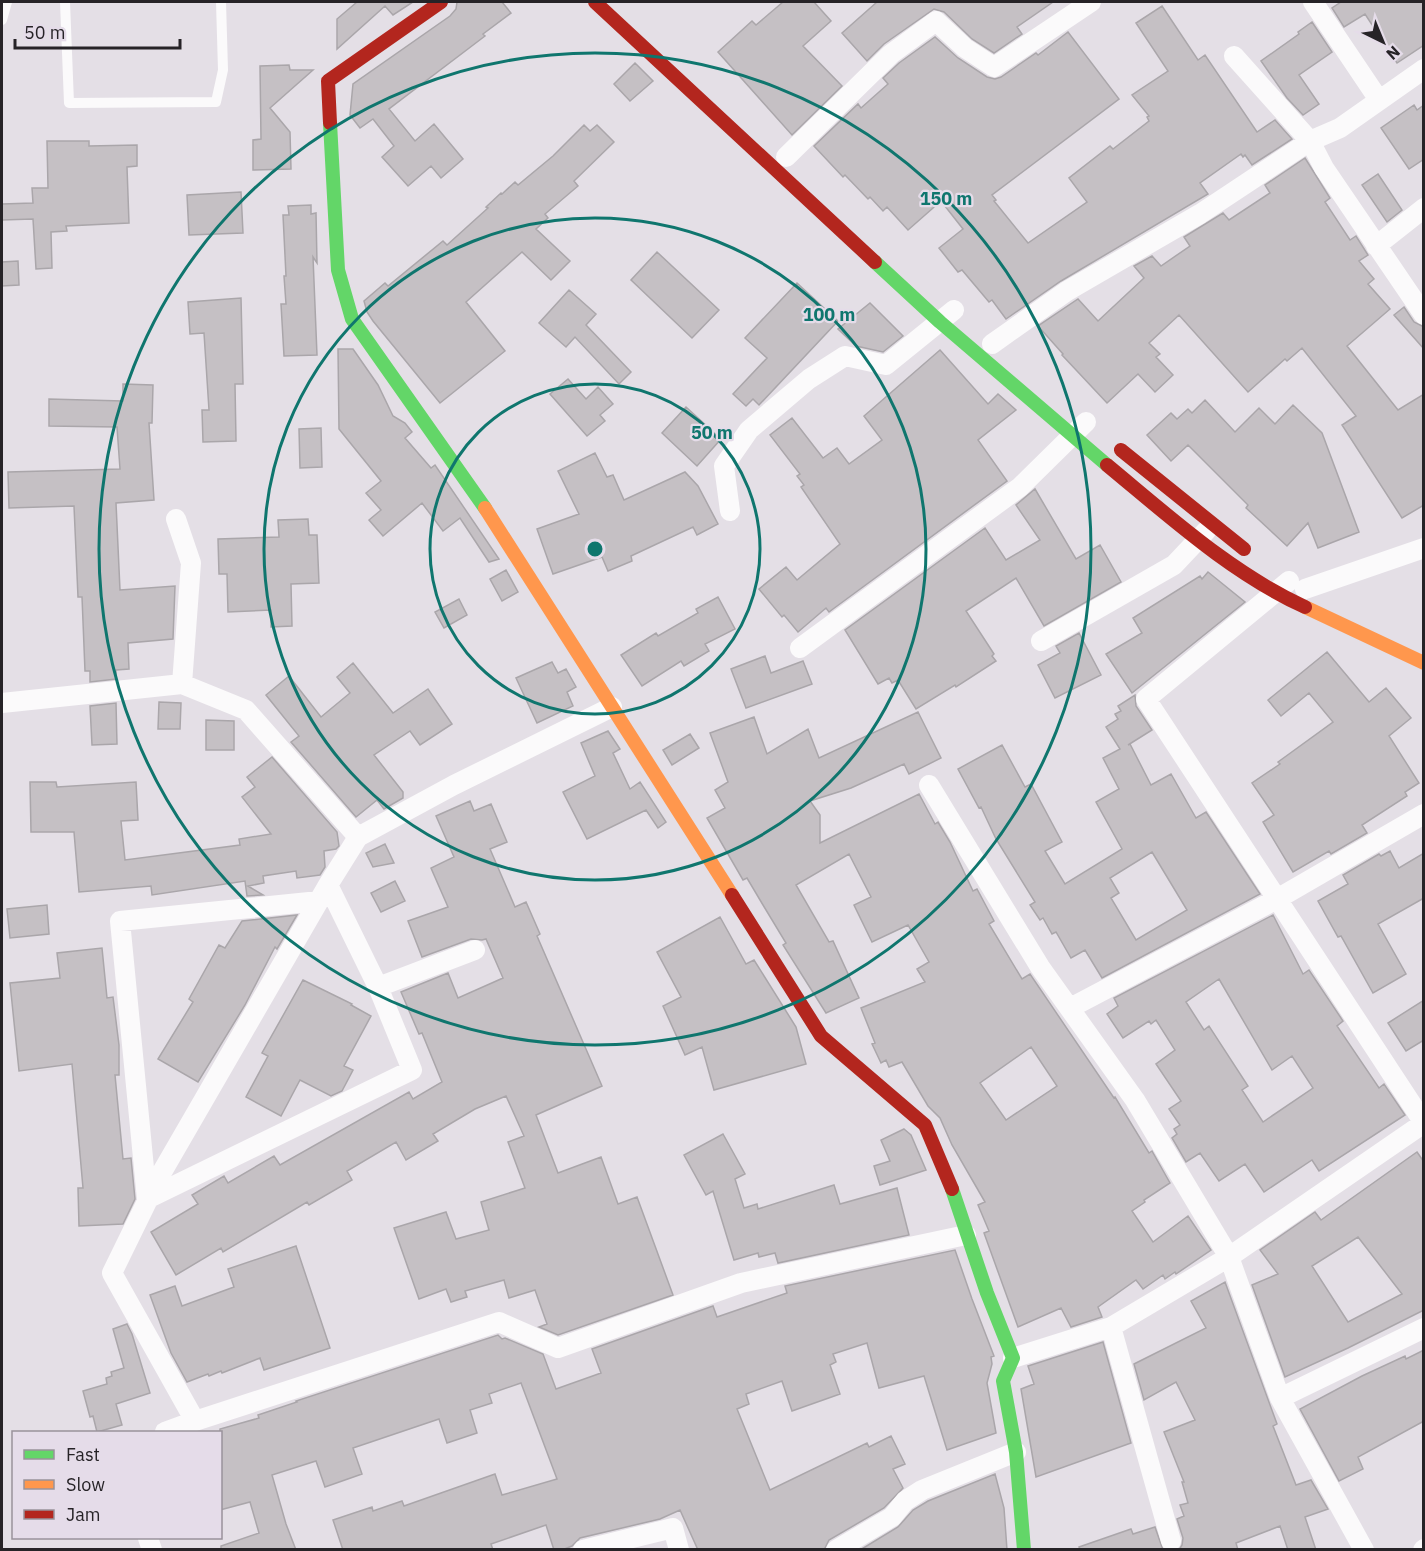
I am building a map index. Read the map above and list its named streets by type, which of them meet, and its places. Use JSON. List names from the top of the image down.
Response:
{
  "legend": ["Fast", "Slow", "Jam"],
  "scale_bar": "50 m",
  "north": "bottom right",
  "rings": ["150 m", "100 m", "50 m"]
}
